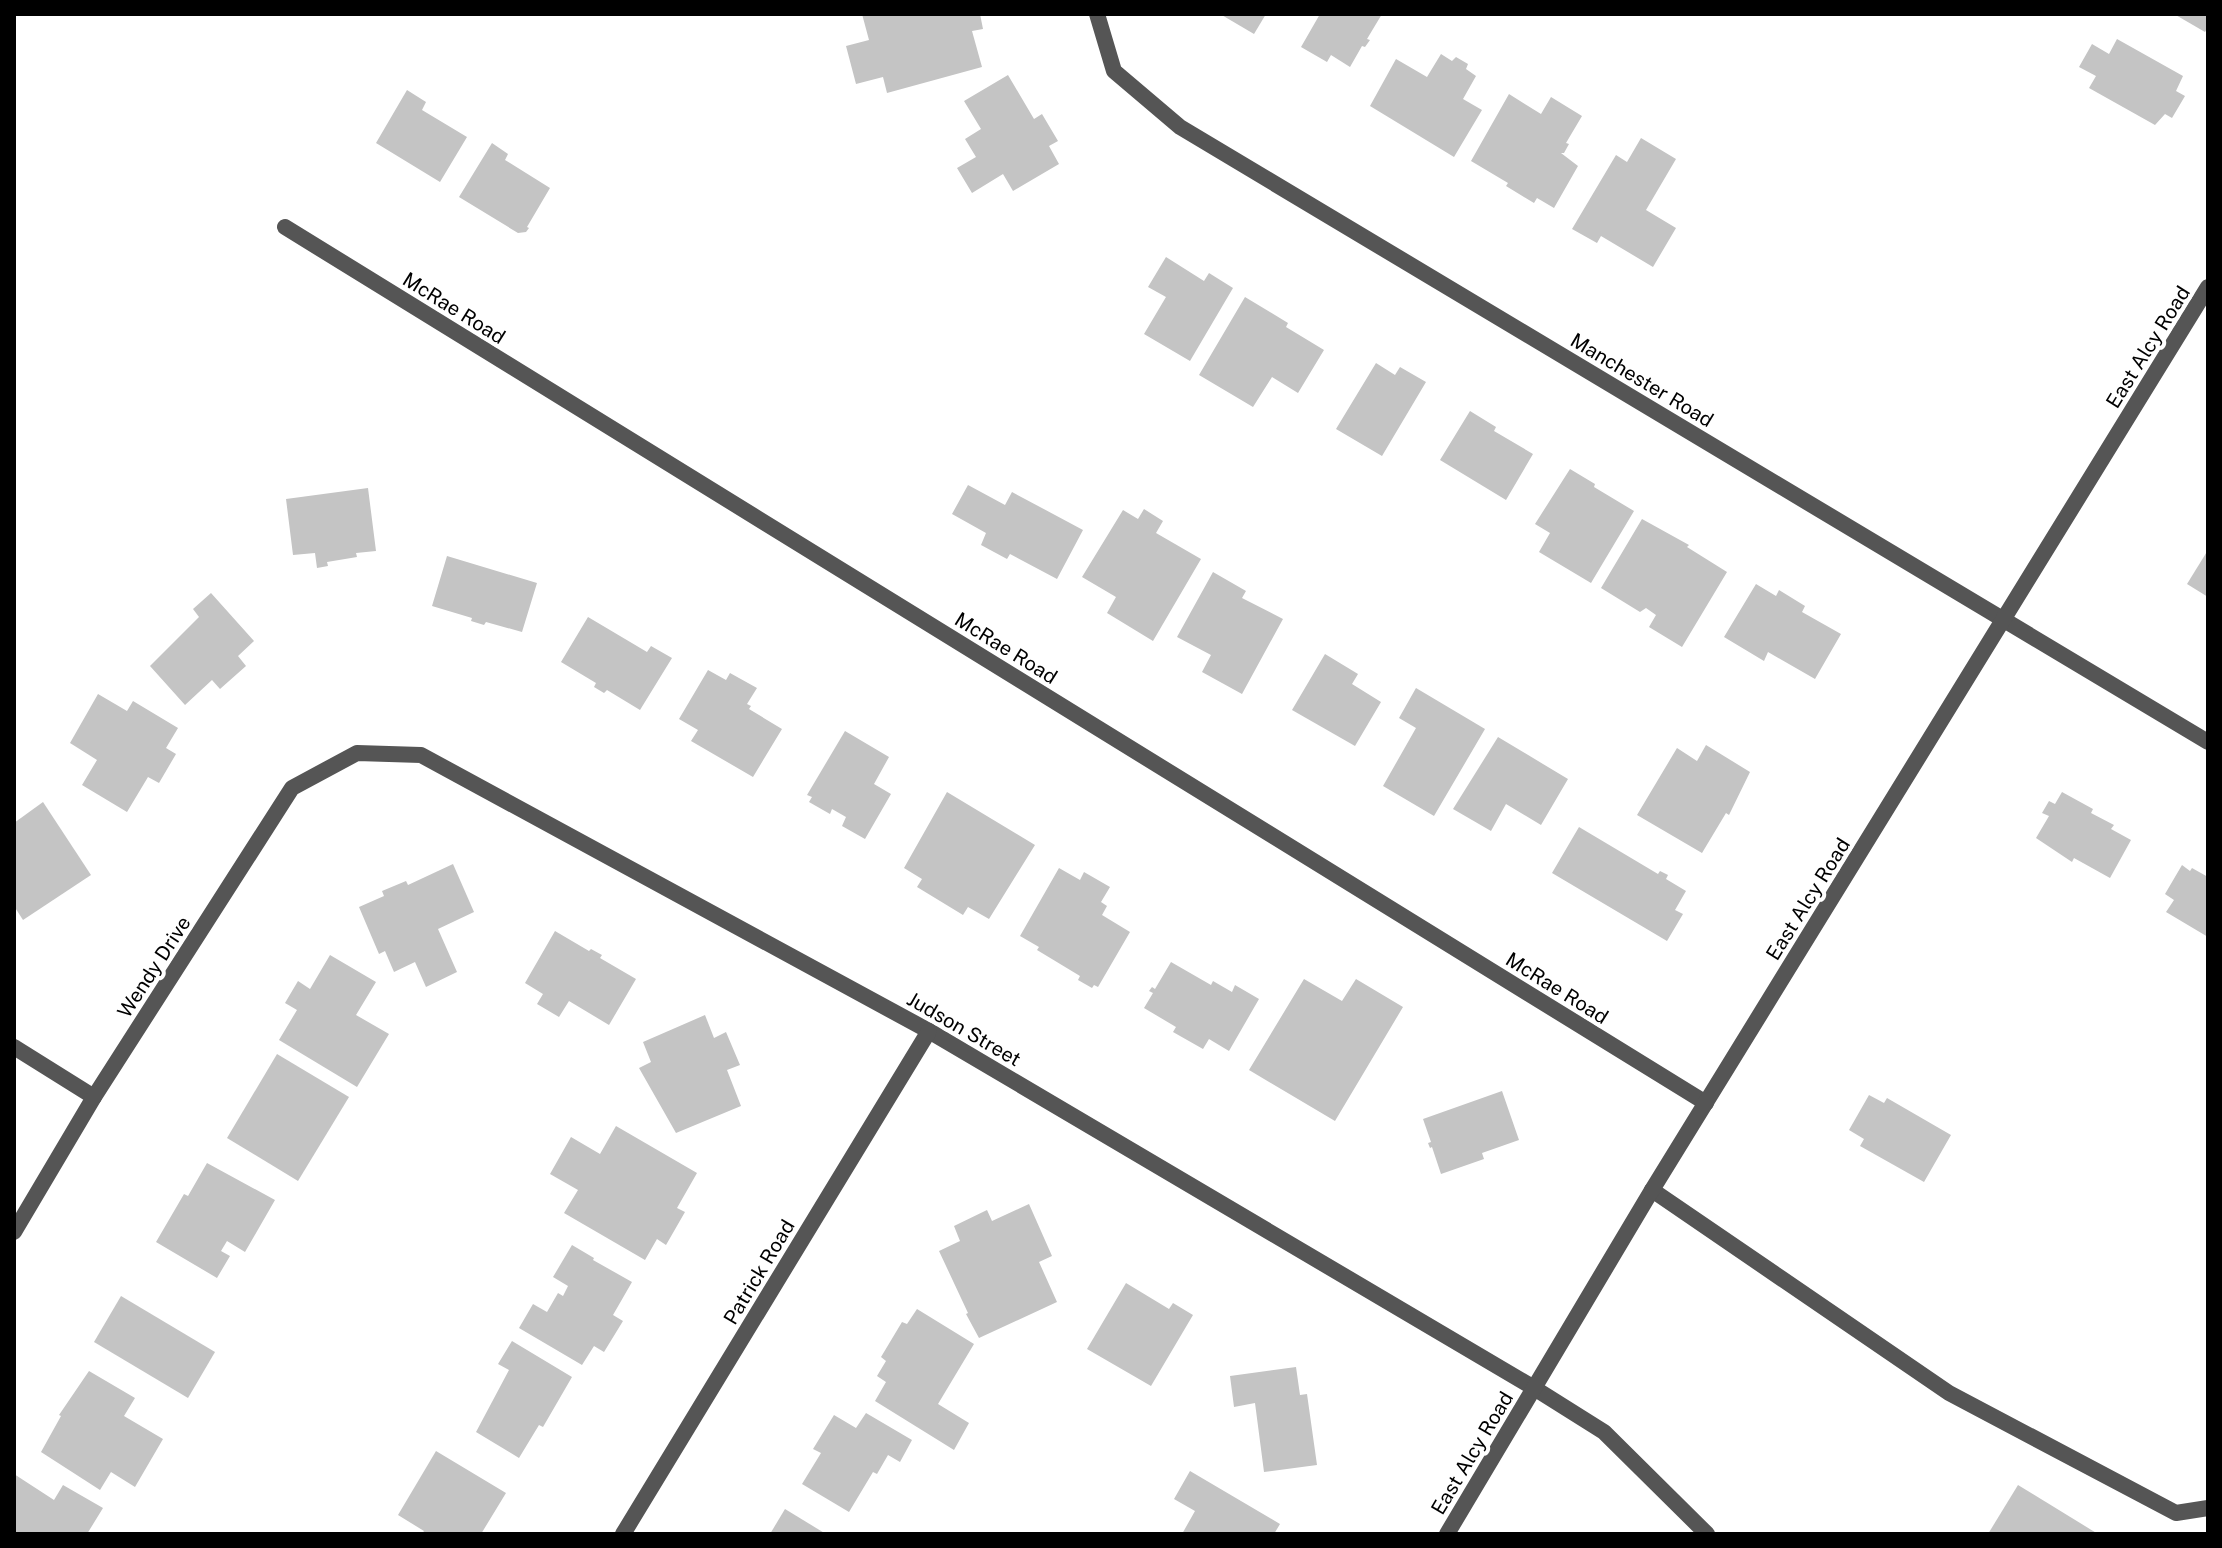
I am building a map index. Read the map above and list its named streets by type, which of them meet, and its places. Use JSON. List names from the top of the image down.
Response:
{
  "streets": {
    "street": [
      "McRae Road",
      "East Alcy Road",
      "Manchester Road",
      "Wendy Drive",
      "Judson Street",
      "Patrick Road"
    ]
  },
  "crossings": [
    ["McRae Road", "East Alcy Road"],
    ["East Alcy Road", "Manchester Road"],
    ["East Alcy Road", "Judson Street"],
    ["Wendy Drive", "Judson Street"],
    ["Judson Street", "Patrick Road"]
  ]
}
